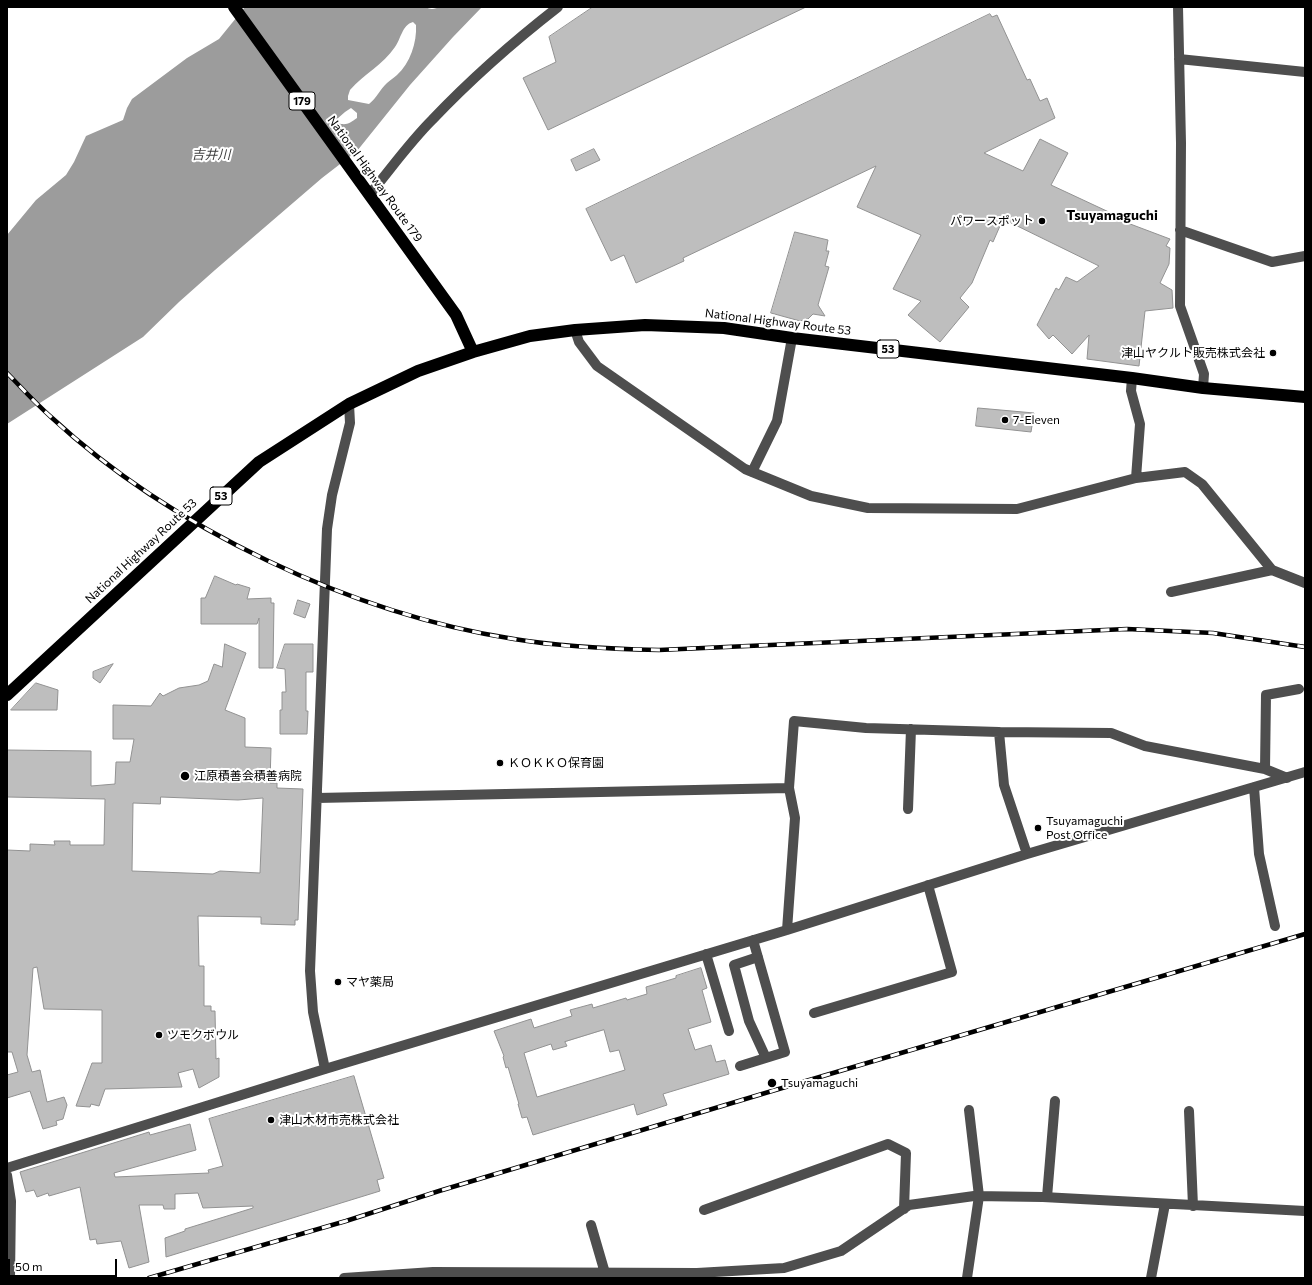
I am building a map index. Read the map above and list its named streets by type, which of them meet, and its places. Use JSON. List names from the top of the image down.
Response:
{
  "streets": {
    "highway": [
      "179",
      "National Highway Route 179",
      "National Highway Route 53",
      "53"
    ]
  },
  "crossings": [
    ["National Highway Route 179", "National Highway Route 53"]
  ],
  "districts": ["Tsuyamaguchi"],
  "water": ["吉井川"],
  "places": [
    "パワースポット",
    "津山ヤクルト販売株式会社",
    "7-Eleven",
    "ＫＯＫＫＯ保育園",
    "江原積善会積善病院",
    "Tsuyamaguchi Post Office",
    "マヤ薬局",
    "ツモクボウル",
    "Tsuyamaguchi",
    "津山木材市売株式会社"
  ],
  "scale_bar": "50 m"
}
